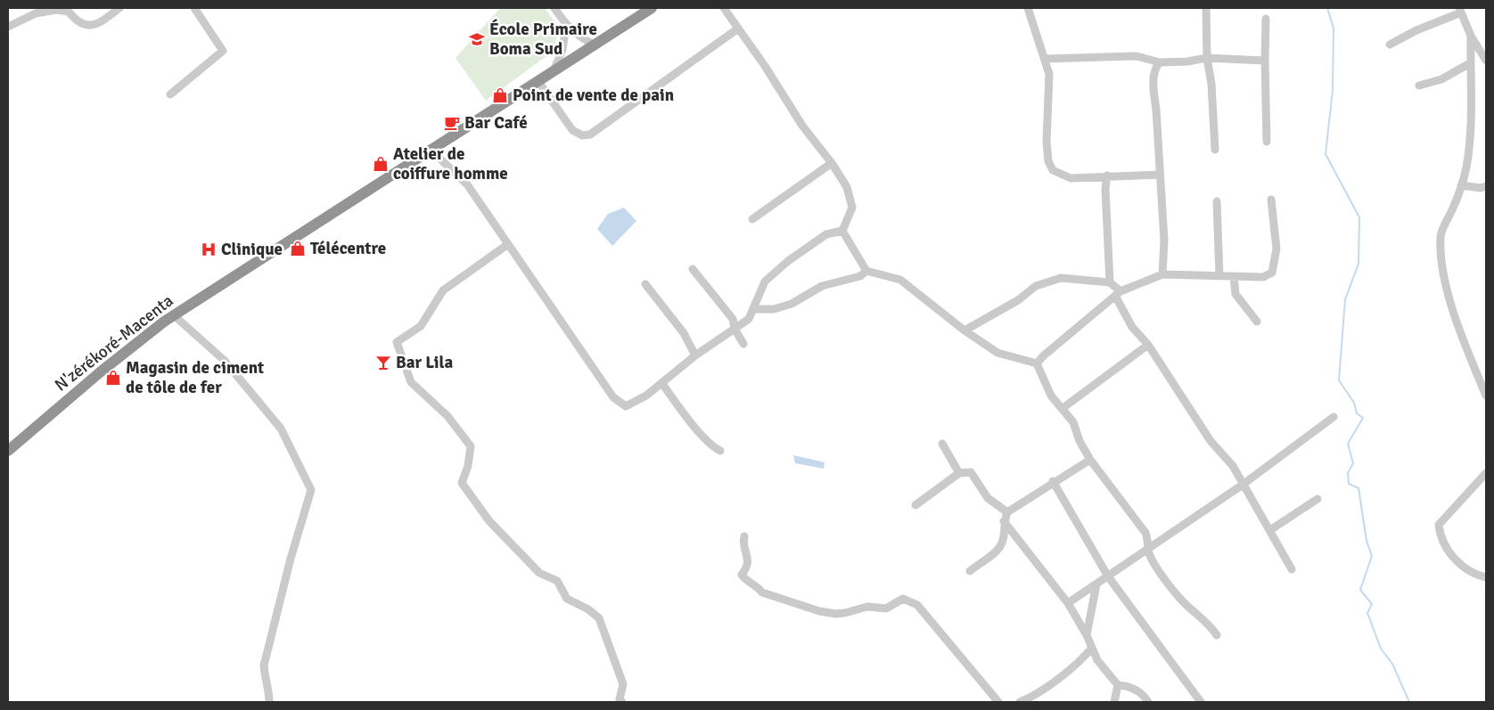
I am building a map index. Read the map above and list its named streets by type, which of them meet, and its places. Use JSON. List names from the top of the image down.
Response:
{
  "streets": {
    "highway": ["N'zérékoré-Macenta"]
  },
  "places": {
    "school or university": ["École Primaire Boma Sud"],
    "shop": [
      "Point de vente de pain",
      "Atelier de coiffure homme",
      "Télécentre",
      "Magasin de ciment de tôle de fer"
    ],
    "cafe": ["Bar Café"],
    "hospital": ["Clinique"],
    "bar": ["Bar Lila"]
  }
}
